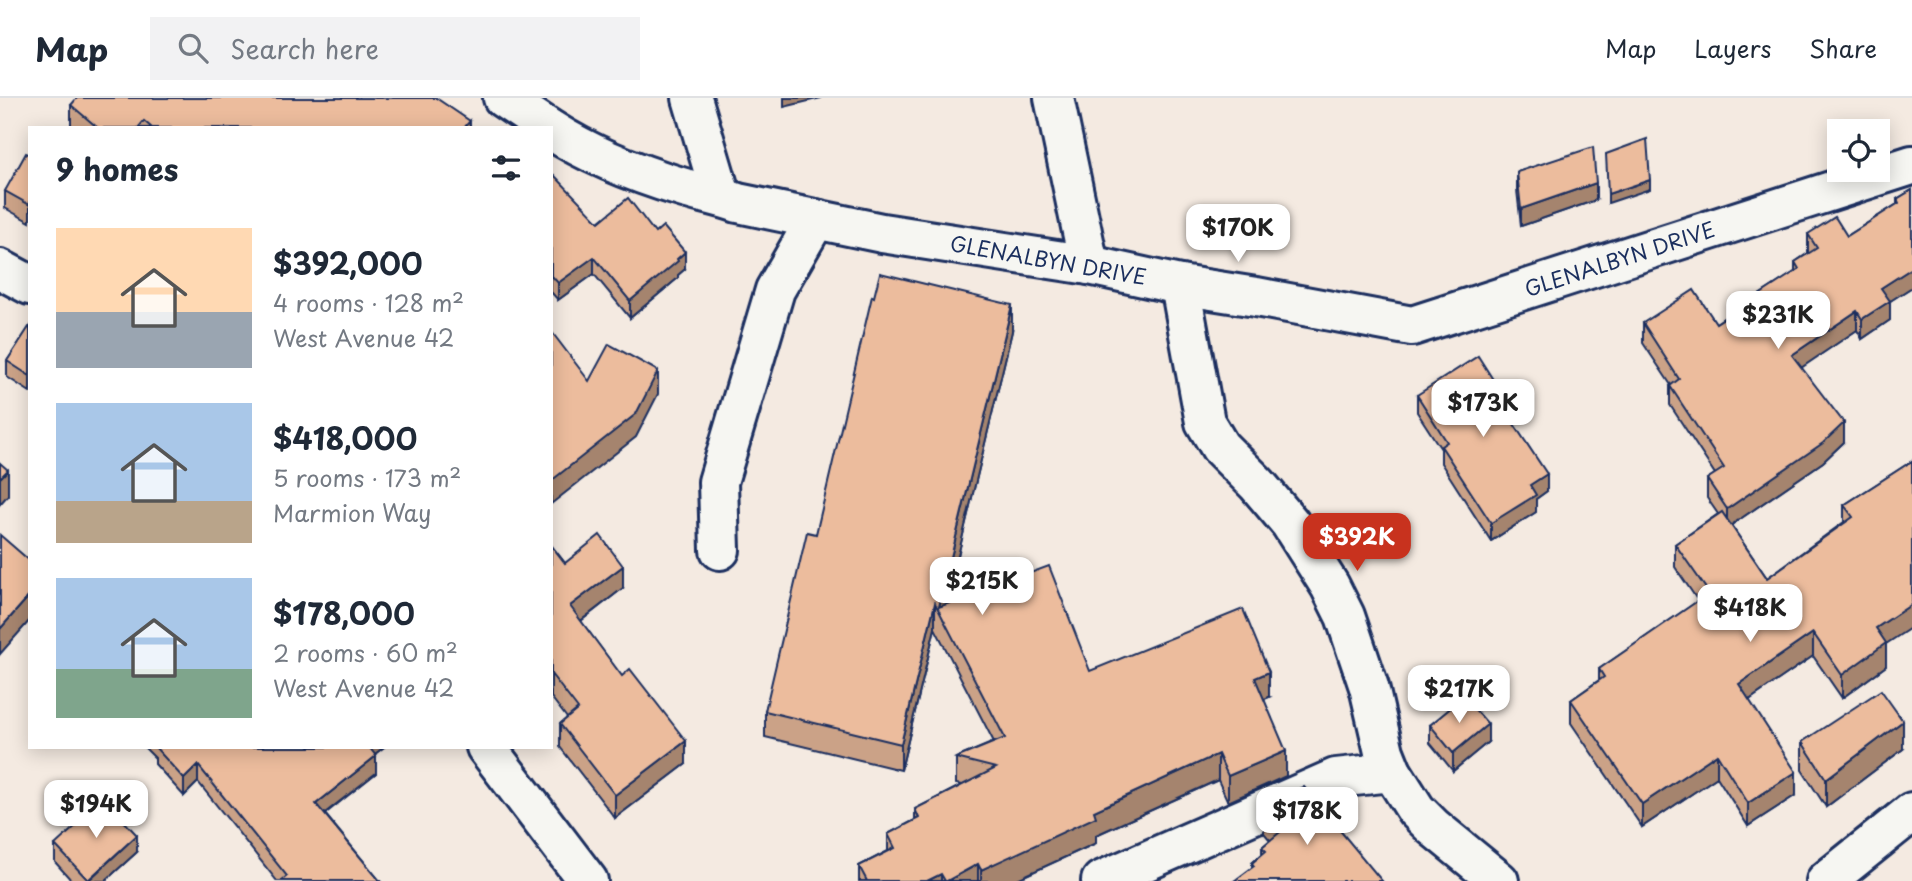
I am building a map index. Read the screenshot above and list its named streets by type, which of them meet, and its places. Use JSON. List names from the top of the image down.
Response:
{
  "streets": {
    "street": ["GLENALBYN DRIVE"]
  },
  "page": {
    "header": "Map",
    "search": "Search here",
    "nav": ["Map", "Layers", "Share"],
    "heading": "9 homes",
    "price": [
      "$170K",
      "$231K",
      "$173K",
      "$392K",
      "$215K",
      "$418K",
      "$217K",
      "$194K",
      "$178K"
    ],
    "list": [
      {
        "name": "$392,000",
        "note": "4 rooms · 128 m² · West Avenue 42"
      },
      {
        "name": "$418,000",
        "note": "5 rooms · 173 m² · Marmion Way"
      },
      {
        "name": "$178,000",
        "note": "2 rooms · 60 m² · West Avenue 42"
      }
    ]
  }
}
